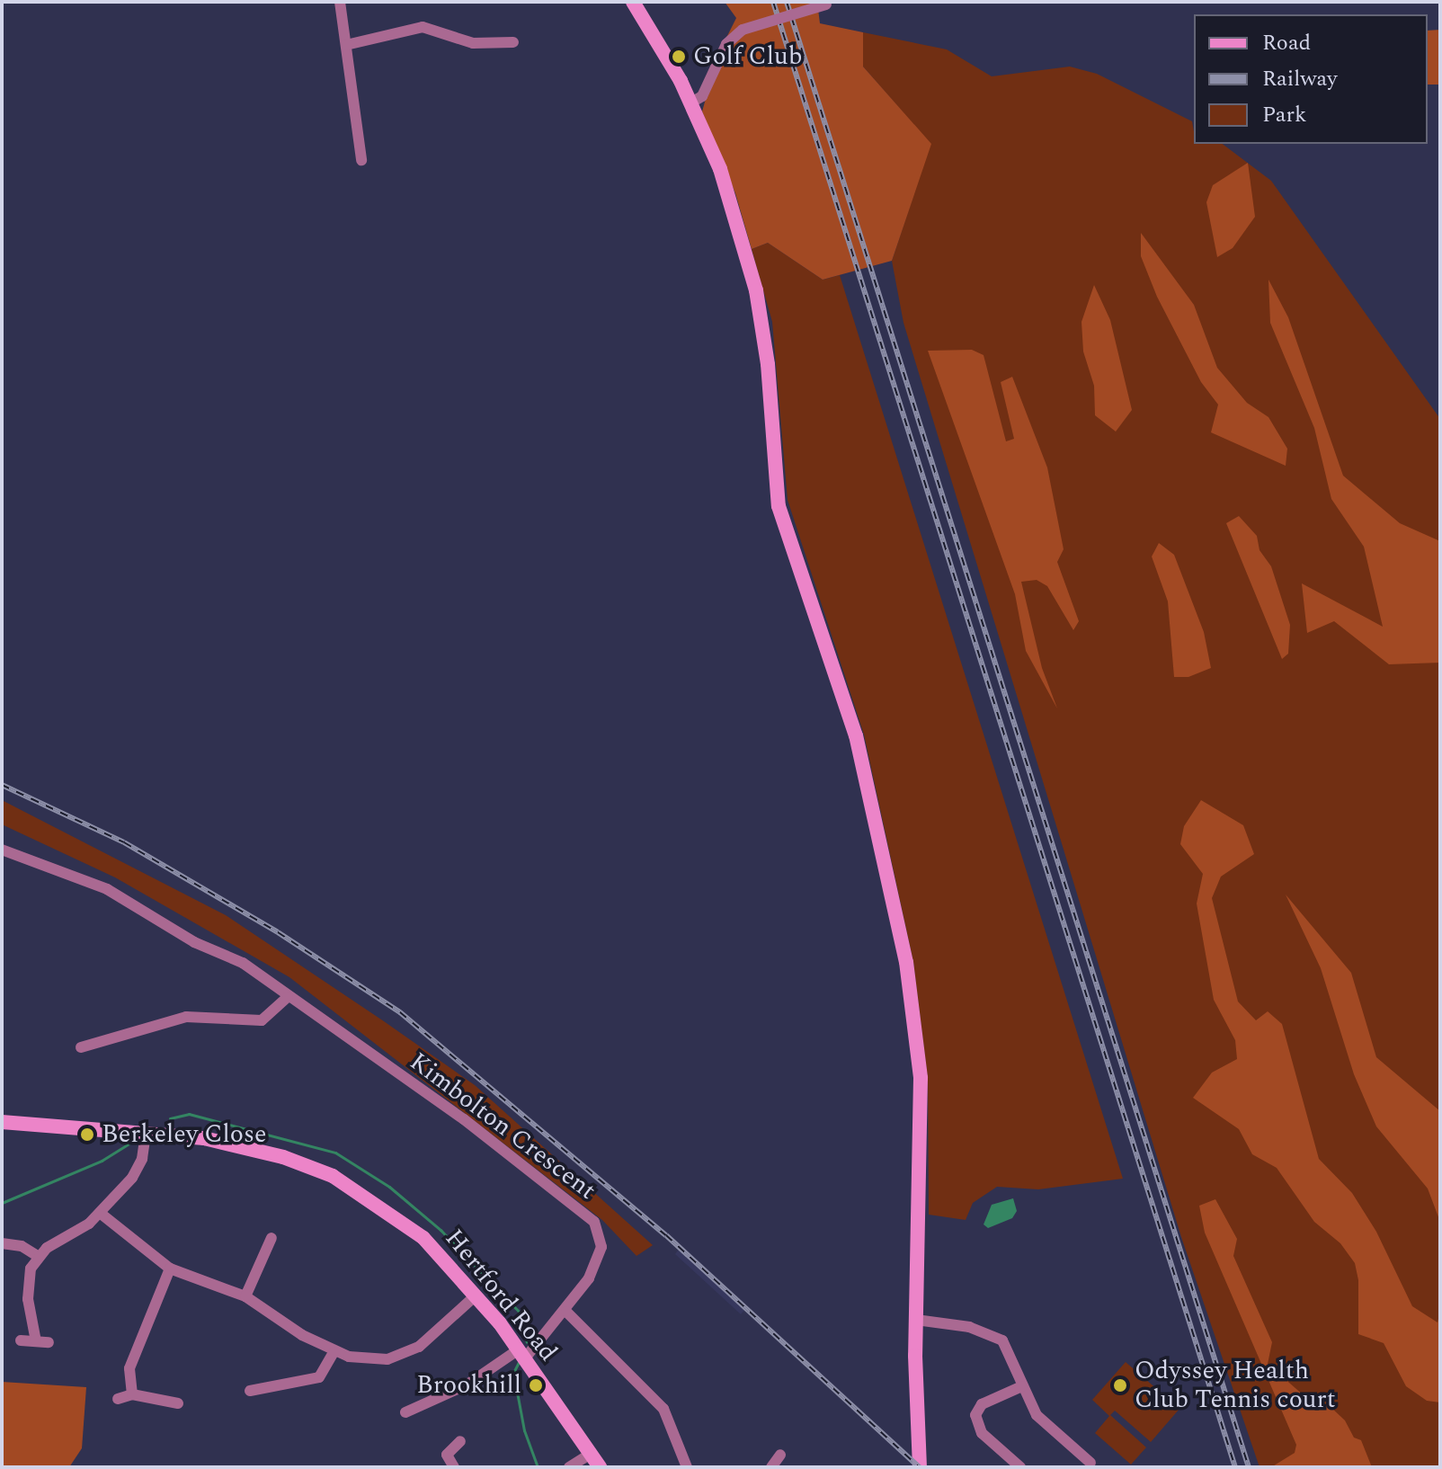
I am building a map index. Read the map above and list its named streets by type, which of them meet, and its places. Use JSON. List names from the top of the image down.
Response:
{
  "streets": {
    "main road": ["Hertford Road"],
    "street": ["Kimbolton Crescent"]
  },
  "crossings": [
    ["Kimbolton Crescent", "Hertford Road"]
  ],
  "places": [
    "Golf Club",
    "Berkeley Close",
    "Brookhill",
    "Odyssey Health Club Tennis court"
  ],
  "legend": ["Road", "Railway", "Park"]
}
